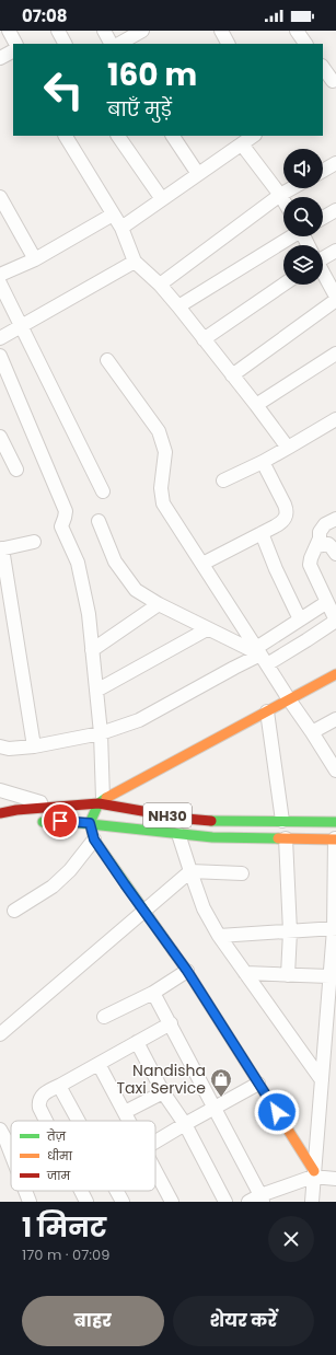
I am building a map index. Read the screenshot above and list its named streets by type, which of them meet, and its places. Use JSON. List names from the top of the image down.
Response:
{
  "streets": {
    "main road": ["NH30"]
  },
  "places": {
    "shop": ["Nandisha Taxi Service"]
  },
  "legend": ["तेज़", "धीमा", "जाम"],
  "page": {
    "status": "07:08",
    "turn": ["160 m", "बाएँ मुड़ें"],
    "heading": ["1 मिनट", "170 m · 07:09"],
    "buttons": ["बाहर", "शेयर करें"]
  }
}
